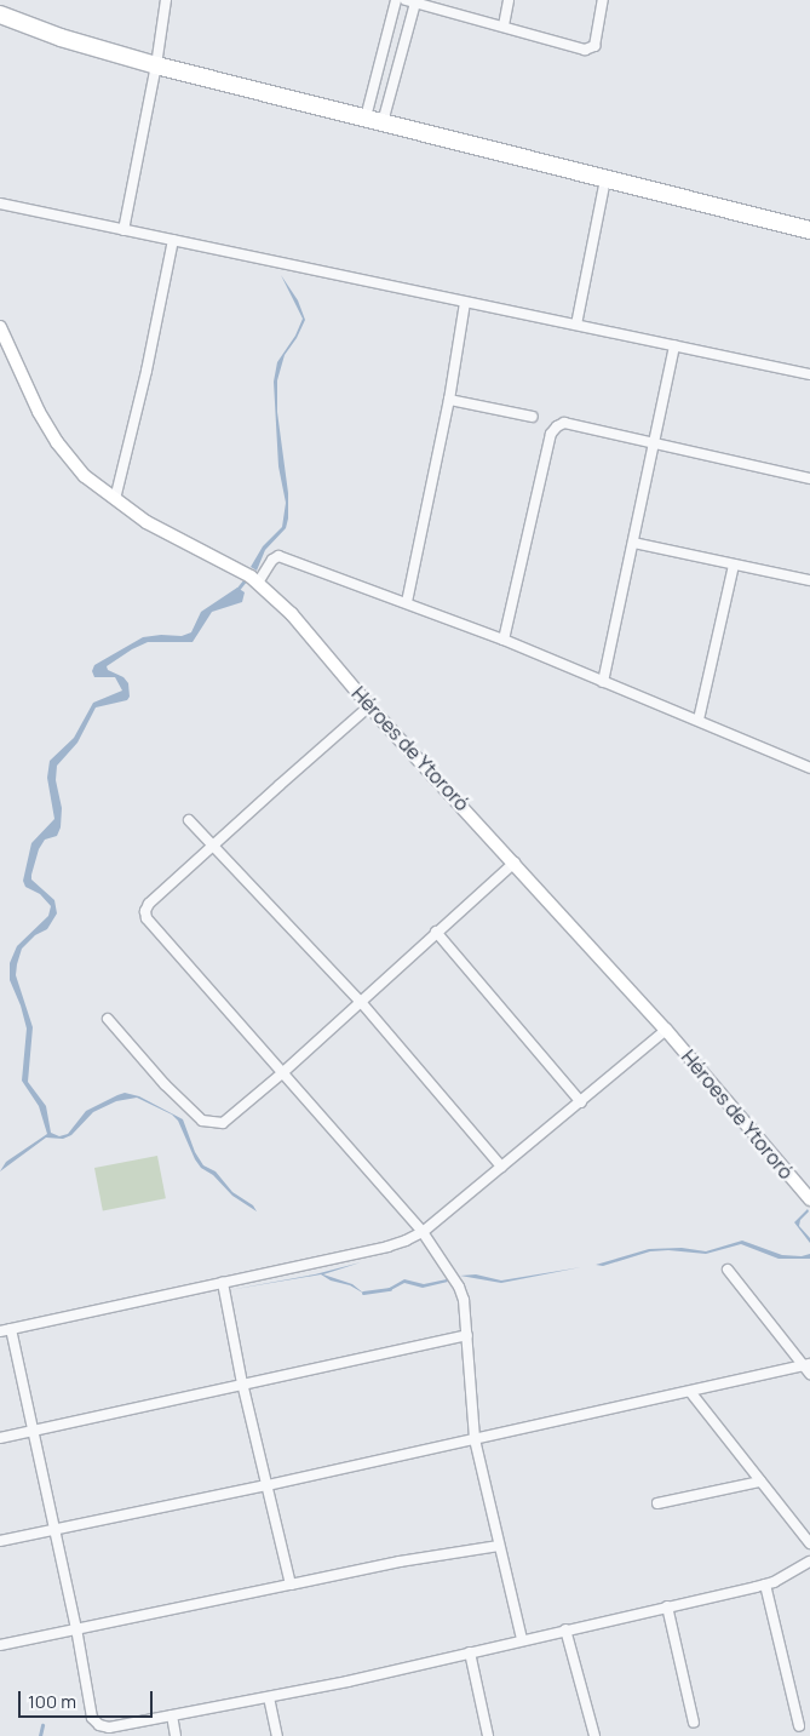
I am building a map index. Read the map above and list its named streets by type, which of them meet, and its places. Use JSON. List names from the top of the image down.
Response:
{
  "streets": {
    "main road": ["Héroes de Ytororó"]
  },
  "scale_bar": "100 m"
}
